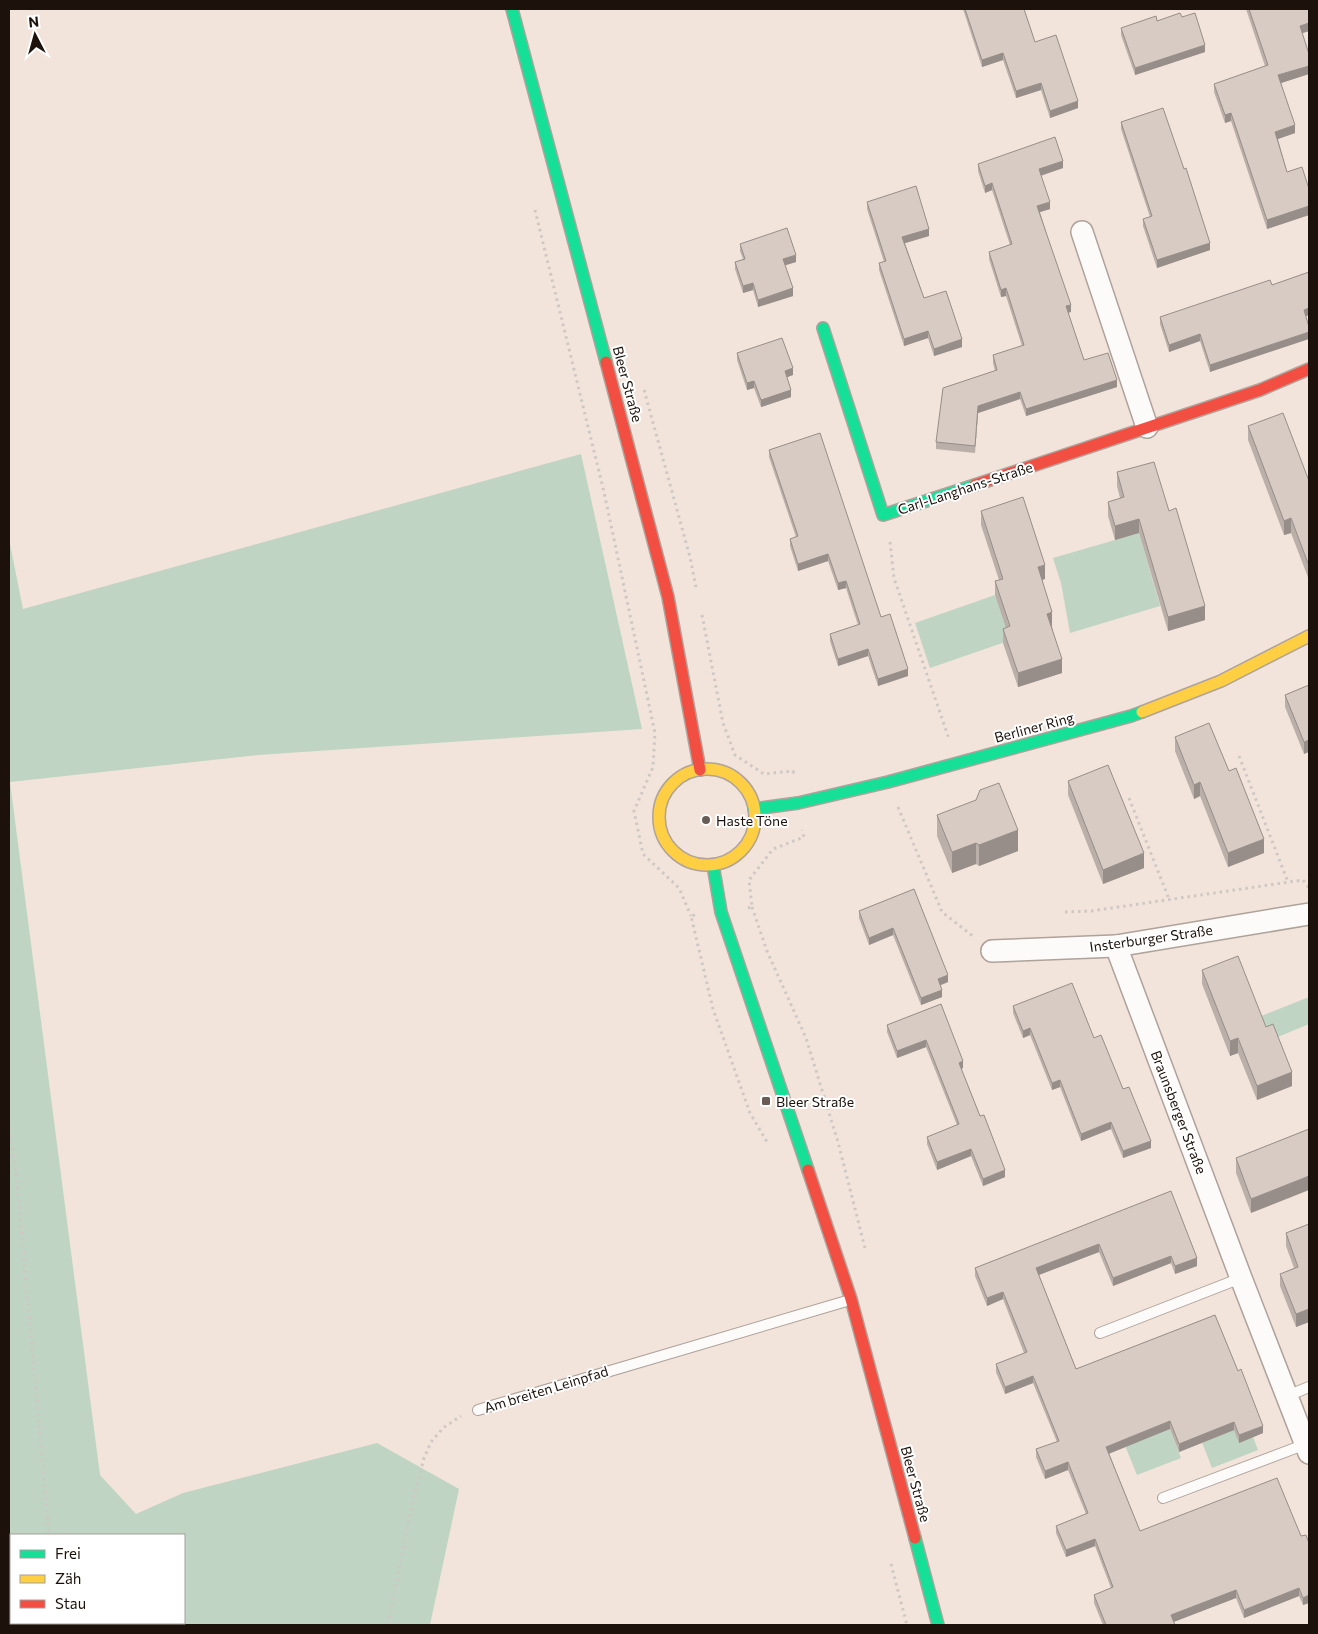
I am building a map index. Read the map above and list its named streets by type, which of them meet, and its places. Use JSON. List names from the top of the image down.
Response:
{
  "streets": {
    "street": [
      "Bleer Straße",
      "Carl-Langhans-Straße",
      "Berliner Ring",
      "Insterburger Straße",
      "Braunsberger Straße"
    ],
    "lane": ["Am breiten Leinpfad"]
  },
  "crossings": [
    ["Bleer Straße", "Berliner Ring"],
    ["Bleer Straße", "Am breiten Leinpfad"],
    ["Insterburger Straße", "Braunsberger Straße"]
  ],
  "places": {
    "other": ["Haste Töne"],
    "transit": ["Bleer Straße"]
  },
  "legend": ["Frei", "Zäh", "Stau"],
  "north": "top"
}
